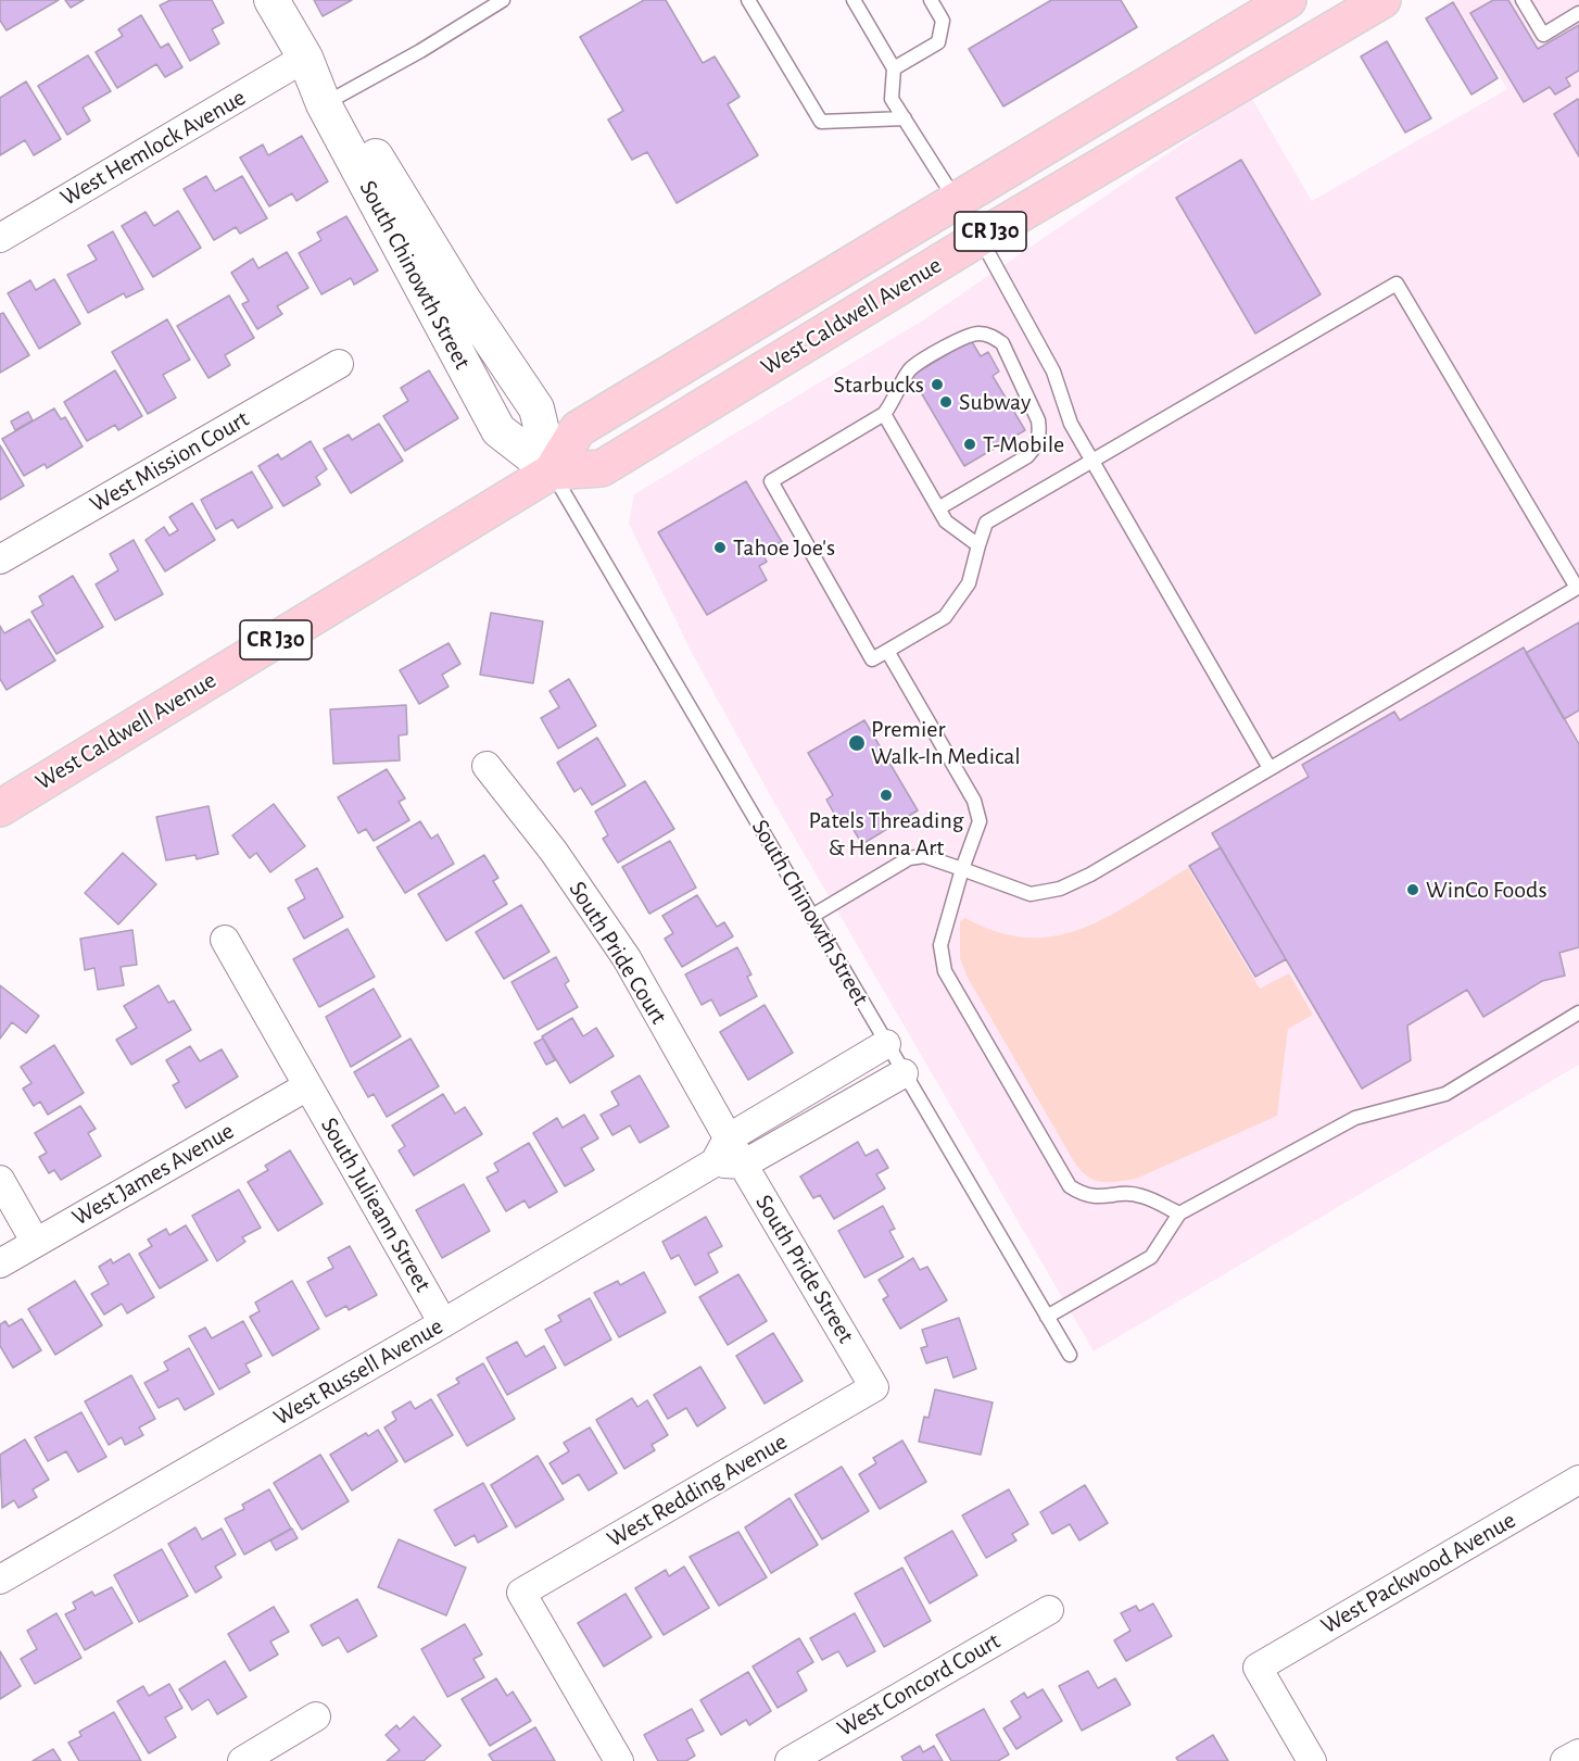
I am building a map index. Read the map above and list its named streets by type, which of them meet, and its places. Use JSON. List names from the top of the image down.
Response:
{
  "streets": {
    "main road": ["CR J30", "West Caldwell Avenue"],
    "street": [
      "West Hemlock Avenue",
      "South Chinowth Street",
      "West Mission Court",
      "South Pride Court",
      "West James Avenue",
      "South Julieann Street",
      "South Pride Street",
      "West Russell Avenue",
      "West Redding Avenue",
      "West Packwood Avenue",
      "West Concord Court"
    ]
  },
  "crossings": [
    ["West Hemlock Avenue", "South Chinowth Street"],
    ["South Chinowth Street", "West Caldwell Avenue"],
    ["South Chinowth Street", "West Russell Avenue"],
    ["South Pride Court", "South Pride Street"],
    ["South Pride Court", "West Russell Avenue"],
    ["West James Avenue", "South Julieann Street"],
    ["South Julieann Street", "West Russell Avenue"],
    ["South Pride Street", "West Russell Avenue"],
    ["South Pride Street", "West Redding Avenue"]
  ],
  "places": [
    "Starbucks",
    "Subway",
    "T-Mobile",
    "Tahoe Joe's",
    "Premier Walk-In Medical",
    "Patels Threading & Henna Art",
    "WinCo Foods"
  ]
}
